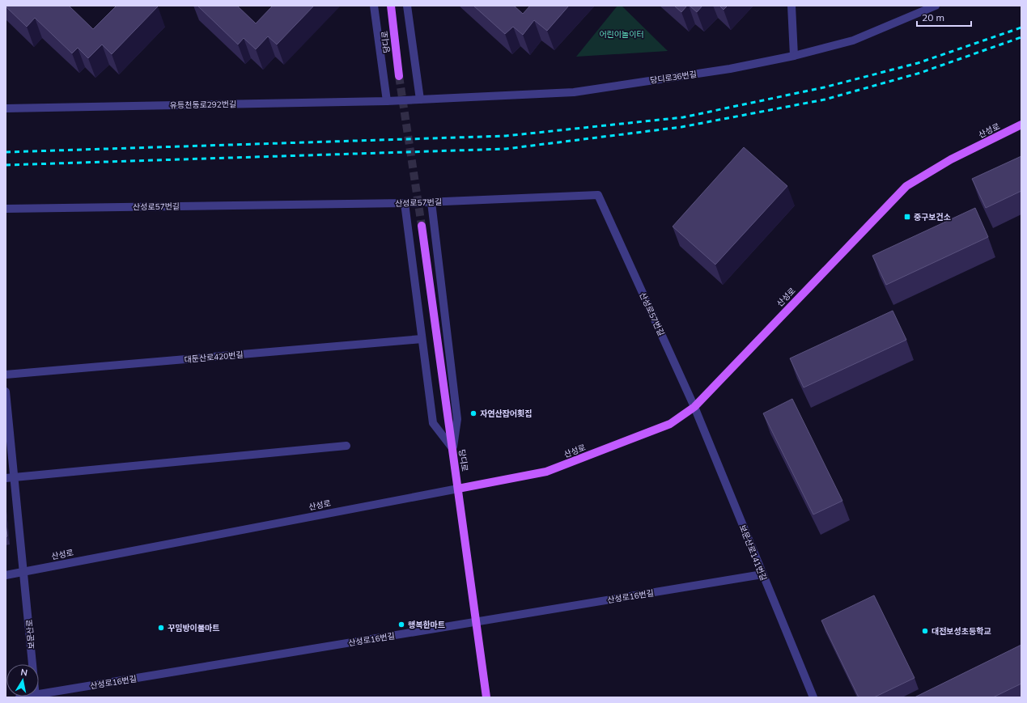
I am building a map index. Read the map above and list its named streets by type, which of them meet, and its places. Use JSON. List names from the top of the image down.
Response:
{
  "streets": {
    "main road": ["당디로", "산성로"],
    "street": [
      "당디로36번길",
      "유등천동로292번길",
      "산성로57번길",
      "대둔산로420번길",
      "보문산로141번길",
      "산성로16번길",
      "보문산로"
    ]
  },
  "crossings": [
    ["당디로", "산성로"],
    ["당디로", "산성로16번길"],
    ["당디로36번길", "유등천동로292번길"],
    ["산성로", "산성로57번길"],
    ["산성로", "보문산로141번길"],
    ["산성로", "보문산로"],
    ["산성로57번길", "보문산로141번길"],
    ["보문산로141번길", "산성로16번길"]
  ],
  "parks": ["어린이놀이터"],
  "places": {
    "transit": ["중구보건소"],
    "other": [
      "자연산잡어횟집",
      "행복한마트",
      "꾸밈방이불마트",
      "대전보성초등학교"
    ]
  },
  "scale_bar": "20 m",
  "north": "top"
}
